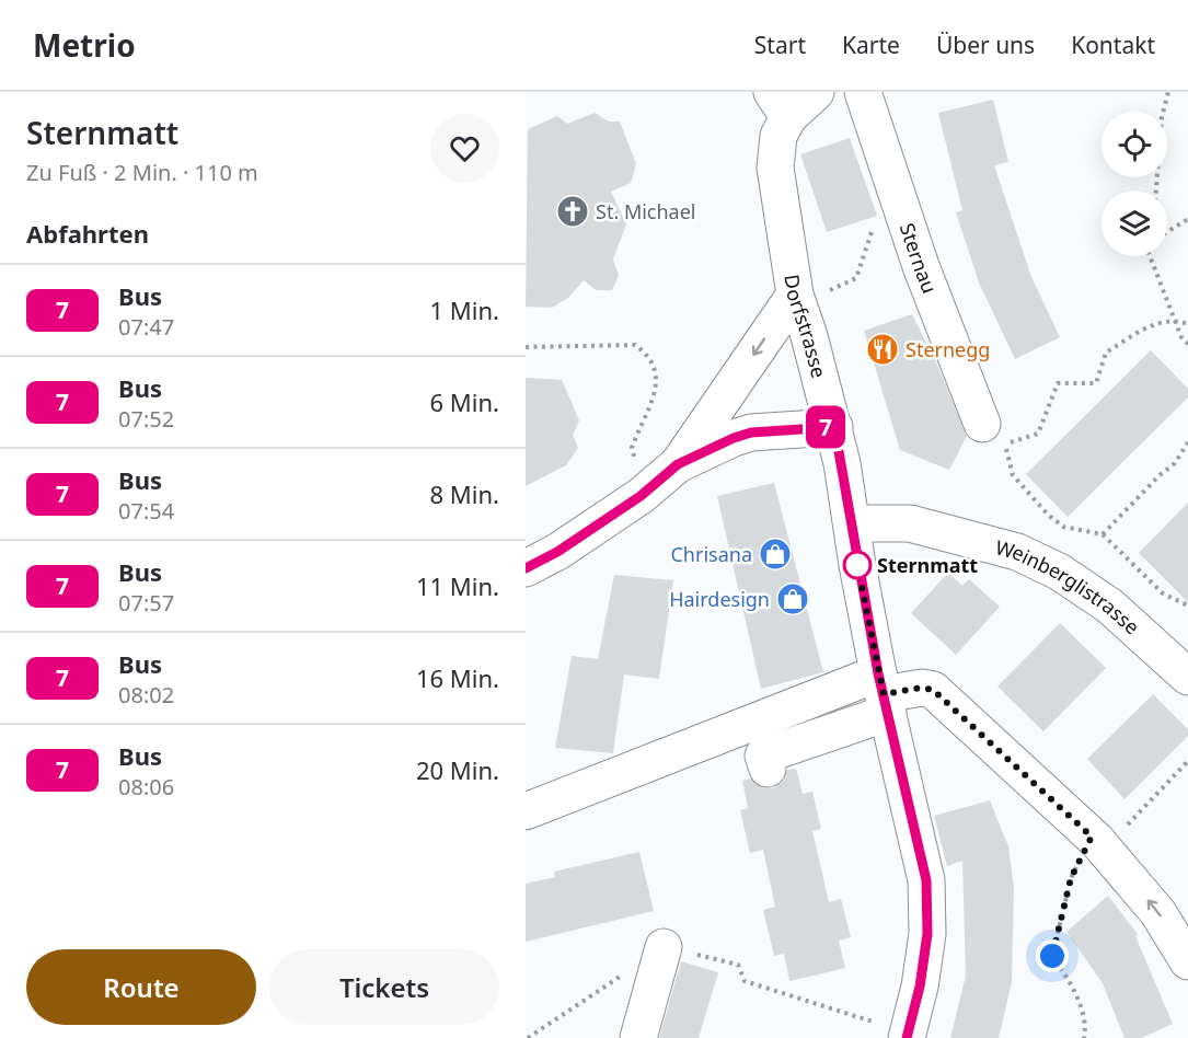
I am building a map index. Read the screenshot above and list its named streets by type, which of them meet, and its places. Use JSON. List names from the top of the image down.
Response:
{
  "streets": {
    "street": ["Sternau", "Dorfstrasse", "Weinberglistrasse"]
  },
  "crossings": [
    ["Dorfstrasse", "Weinberglistrasse"]
  ],
  "places": {
    "church": ["St. Michael"],
    "restaurant": ["Sternegg"],
    "shop": ["Chrisana", "Hairdesign"],
    "other": ["Sternmatt"]
  },
  "lines": ["bus line 7"],
  "page": {
    "header": "Metrio",
    "nav": [
      "Start",
      "Karte",
      "Über uns",
      "Kontakt"
    ],
    "heading": [
      ["Sternmatt", "Zu Fuß · 2 Min. · 110 m"],
      "Abfahrten"
    ],
    "on_map": "7",
    "list": [
      {
        "mark": "7",
        "name": "Bus",
        "note": "07:47",
        "value": "1 Min."
      },
      {
        "mark": "7",
        "name": "Bus",
        "note": "07:52",
        "value": "6 Min."
      },
      {
        "mark": "7",
        "name": "Bus",
        "note": "07:54",
        "value": "8 Min."
      },
      {
        "mark": "7",
        "name": "Bus",
        "note": "07:57",
        "value": "11 Min."
      },
      {
        "mark": "7",
        "name": "Bus",
        "note": "08:02",
        "value": "16 Min."
      },
      {
        "mark": "7",
        "name": "Bus",
        "note": "08:06",
        "value": "20 Min."
      }
    ],
    "buttons": ["Route", "Tickets"]
  }
}
